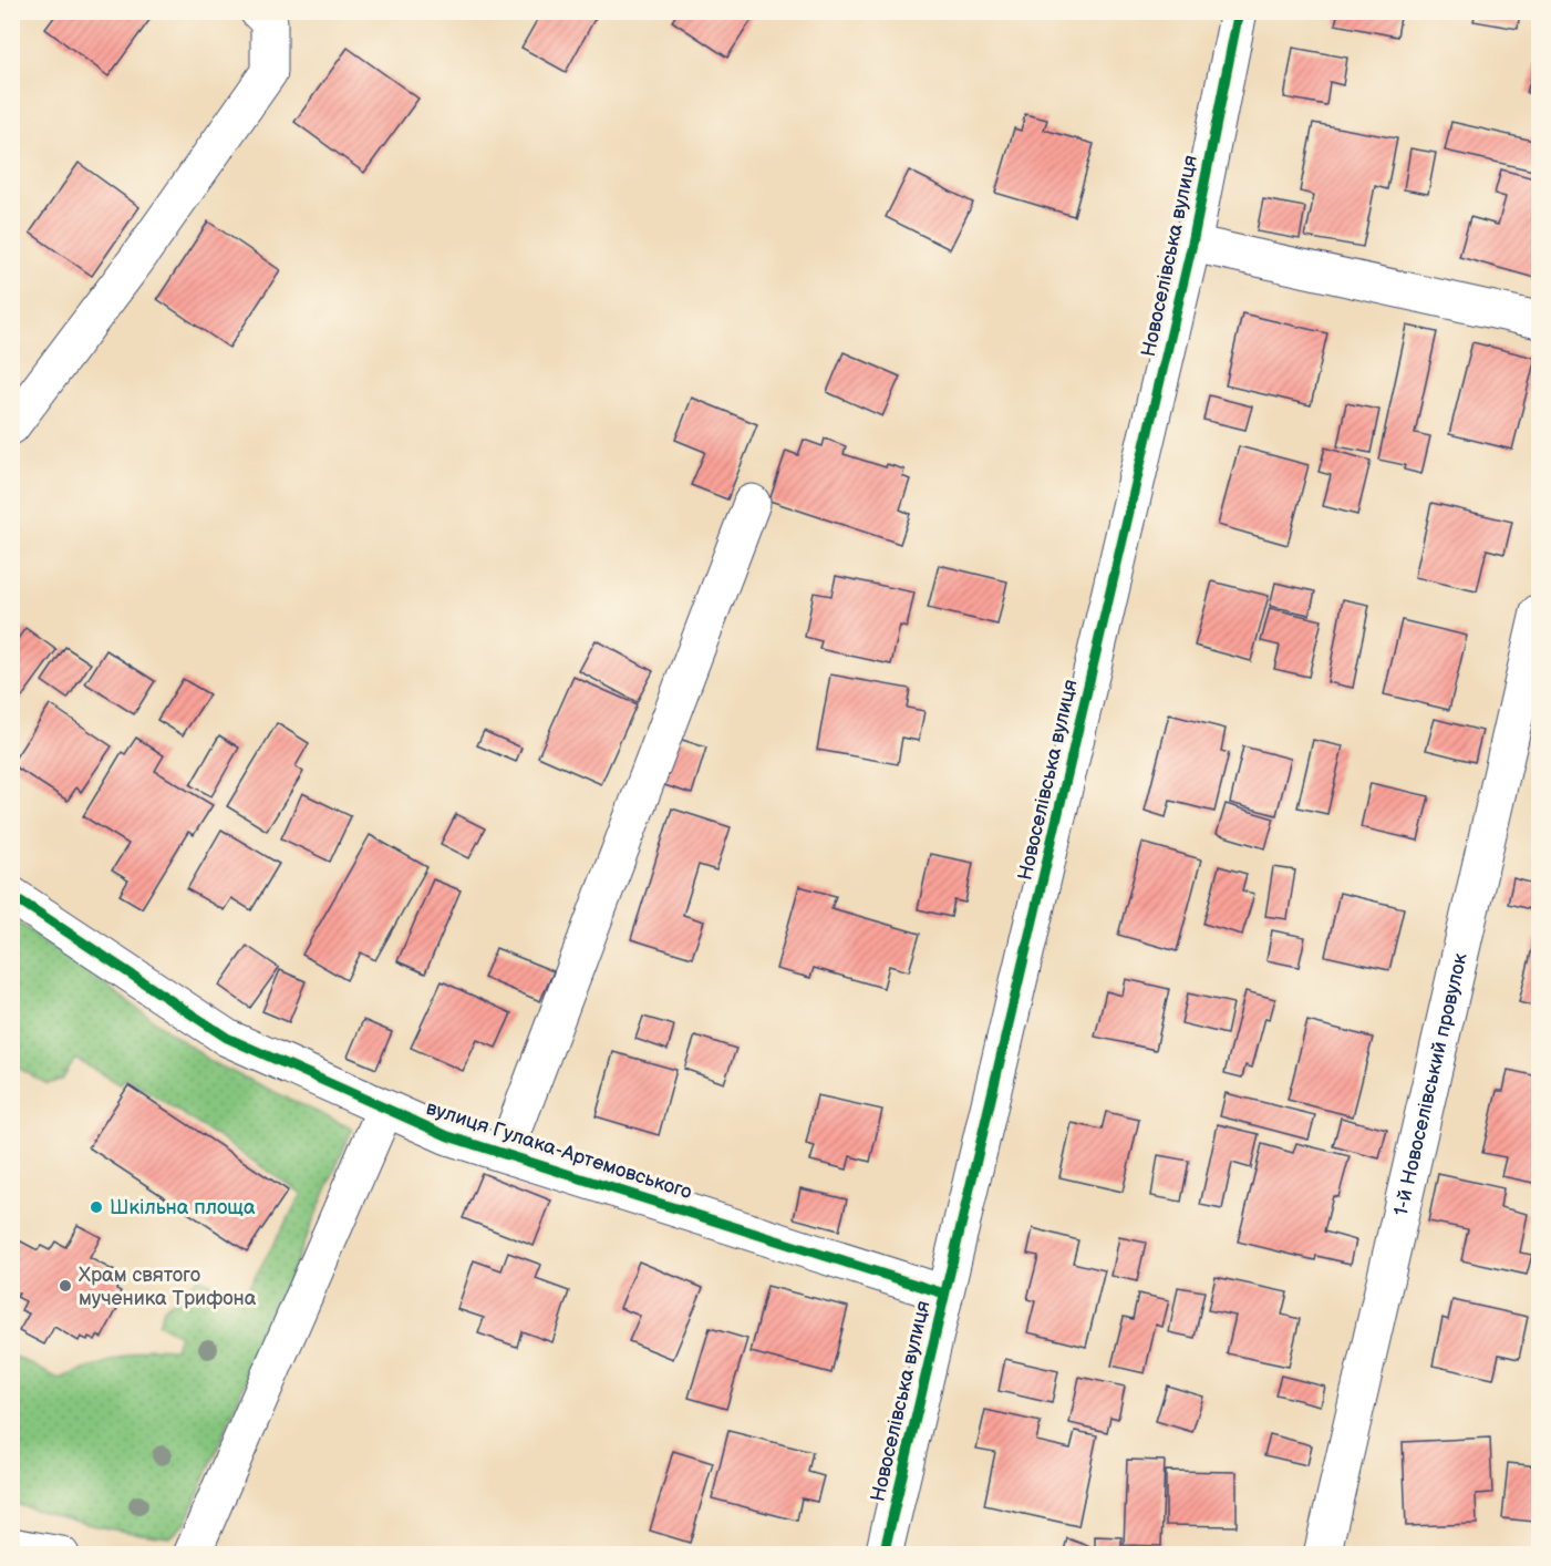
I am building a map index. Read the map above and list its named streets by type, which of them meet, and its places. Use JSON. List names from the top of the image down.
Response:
{
  "streets": {
    "street": ["Новоселівська вулиця", "1-й Новоселівський провулок", "вулиця Гулака-Артемовського"]
  },
  "crossings": [
    ["Новоселівська вулиця", "вулиця Гулака-Артемовського"]
  ],
  "places": ["Шкільна площа", "Храм святого мученика Трифона"]
}
